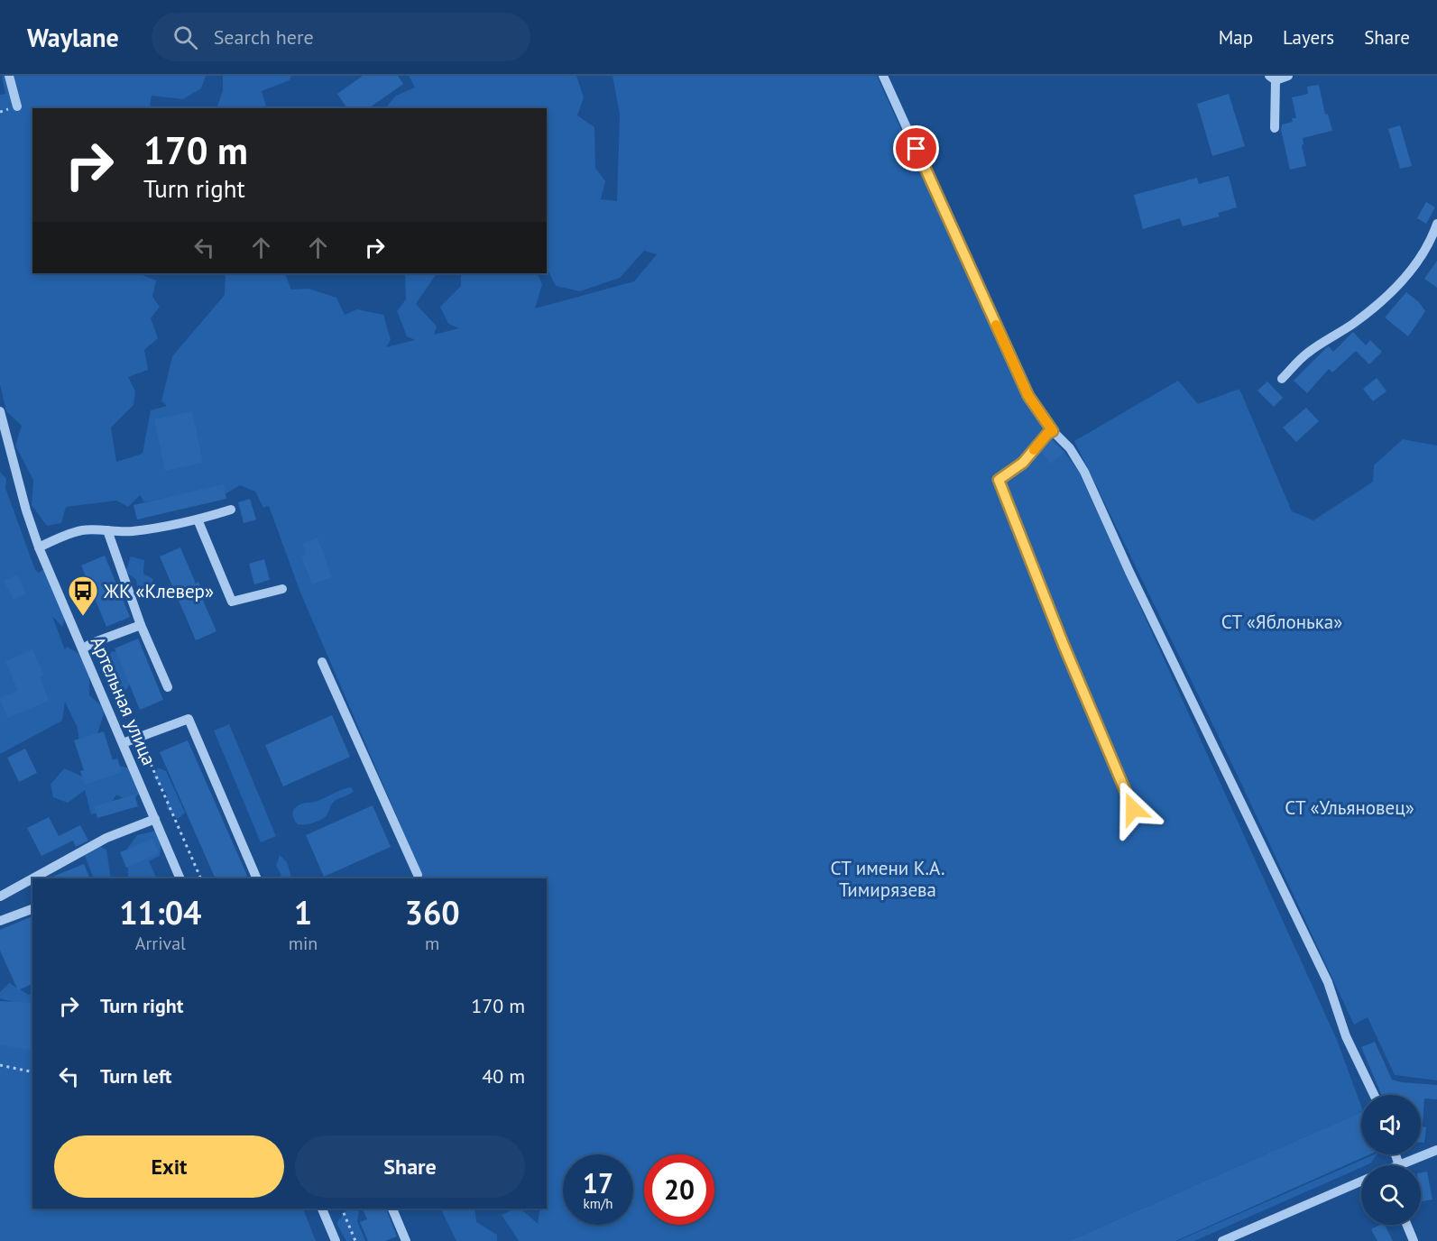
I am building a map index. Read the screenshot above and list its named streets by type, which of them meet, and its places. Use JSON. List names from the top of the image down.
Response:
{
  "streets": {
    "street": ["Артельная улица"]
  },
  "parks": ["СТ «Яблонька»", "СТ «Ульяновец»", "СТ имени К.А. Тимирязева"],
  "places": {
    "bus stop": ["ЖК «Клевер»"]
  },
  "page": {
    "header": "Waylane",
    "search": "Search here",
    "nav": ["Map", "Layers", "Share"],
    "turn": ["170 m", "Turn right"],
    "eta": [
      "11:04",
      "Arrival",
      "1",
      "min",
      "360",
      "m"
    ],
    "list": [
      {
        "name": "Turn right",
        "value": "170 m"
      },
      {
        "name": "Turn left",
        "value": "40 m"
      }
    ],
    "buttons": ["Exit", "Share"],
    "speed": "17 km/h",
    "limit": "20"
  }
}
